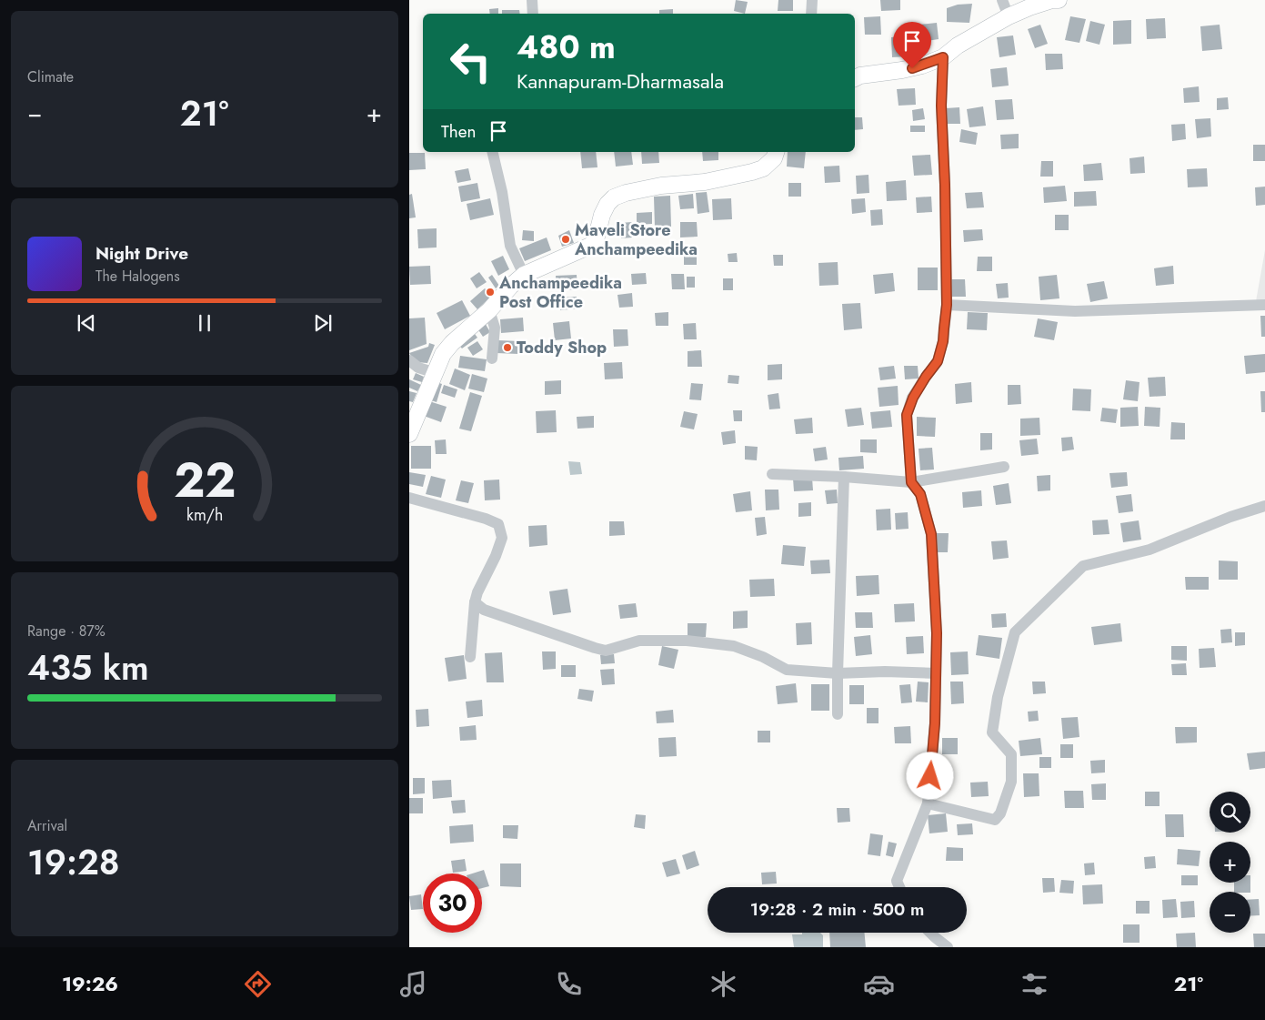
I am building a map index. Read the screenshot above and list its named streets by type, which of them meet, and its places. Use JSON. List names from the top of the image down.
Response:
{
  "places": ["Maveli Store Anchampeedika", "Anchampeedika Post Office", "Toddy Shop"],
  "page": {
    "tile": [
      "Climate",
      ["Range · 87%", "435 km"],
      ["Arrival", "19:28"]
    ],
    "turn": ["480 m", "Kannapuram-Dharmasala"],
    "heat": ["−", "21°", "+"],
    "then": "Then",
    "song": ["Night Drive", "The Halogens"],
    "map_buttons": ["+", "−"],
    "limit": "30",
    "trip": "19:28 · 2 min · 500 m",
    "tabs": ["19:26", "21°"],
    "gauge": ["22", "km/h"]
  }
}
